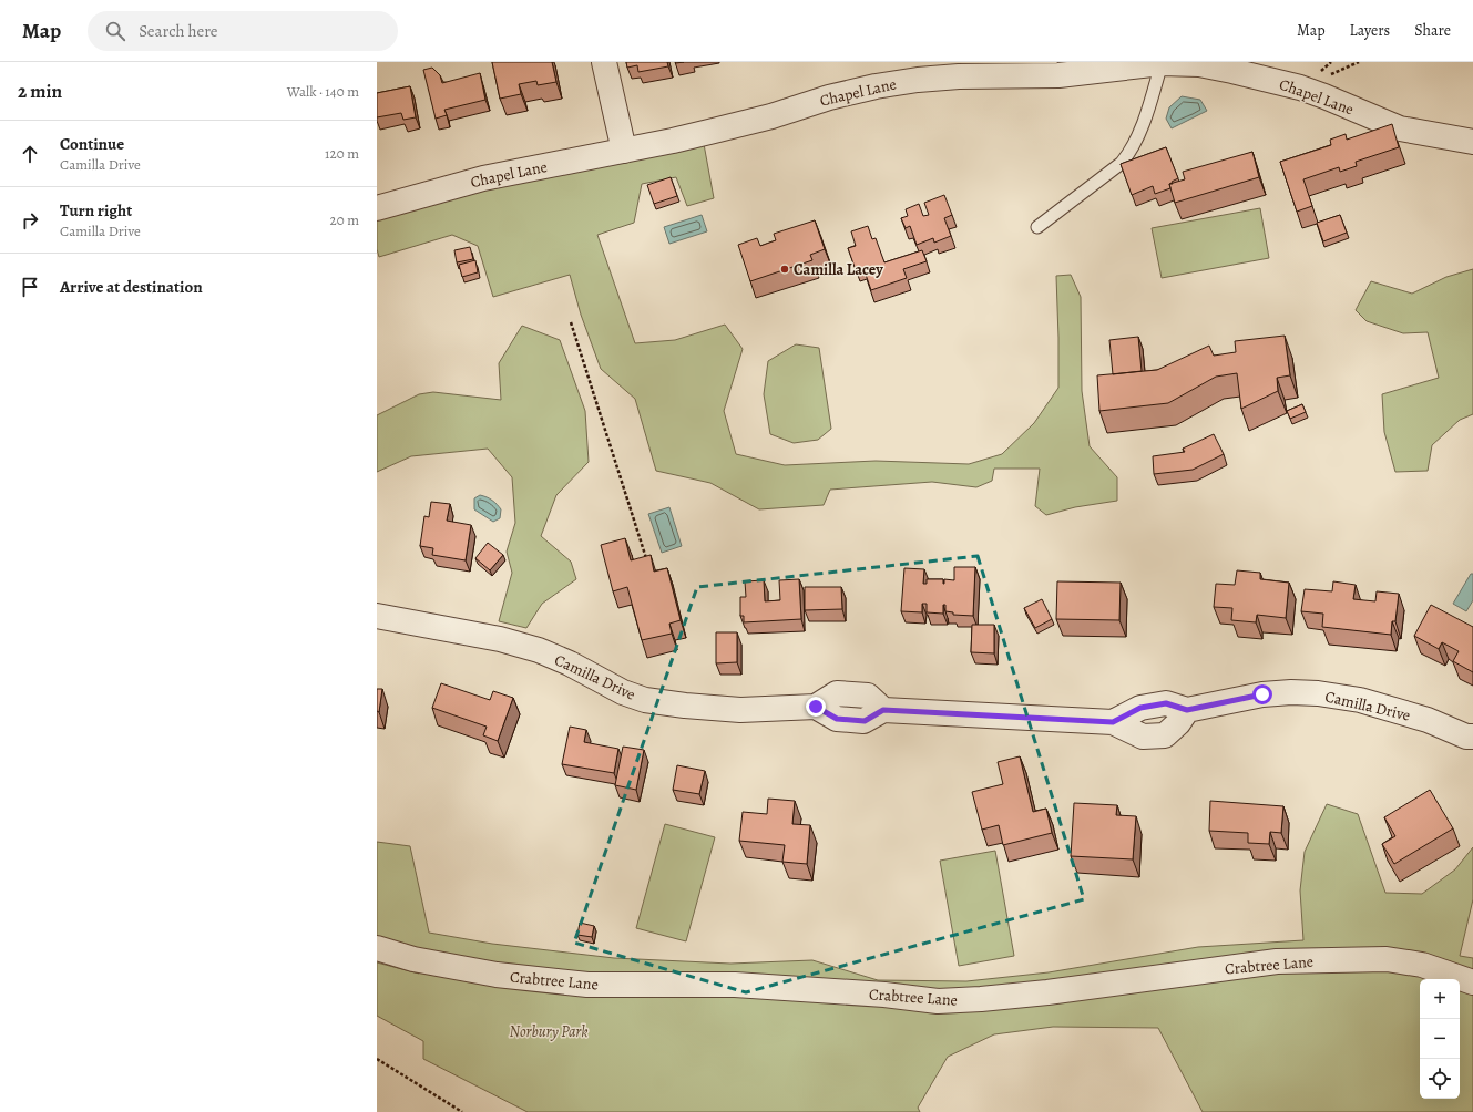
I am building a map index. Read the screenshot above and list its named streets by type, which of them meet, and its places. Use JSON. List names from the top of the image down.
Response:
{
  "streets": {
    "street": ["Chapel Lane", "Camilla Drive", "Crabtree Lane"]
  },
  "parks": ["Norbury Park"],
  "places": ["Camilla Lacey"],
  "page": {
    "header": "Map",
    "search": "Search here",
    "nav": ["Map", "Layers", "Share"],
    "heading": ["2 min", "Walk · 140 m"],
    "list": [
      ["Continue", "Camilla Drive", "120 m"],
      ["Turn right", "Camilla Drive", "20 m"],
      "Arrive at destination"
    ],
    "map_buttons": ["+", "−"]
  }
}
